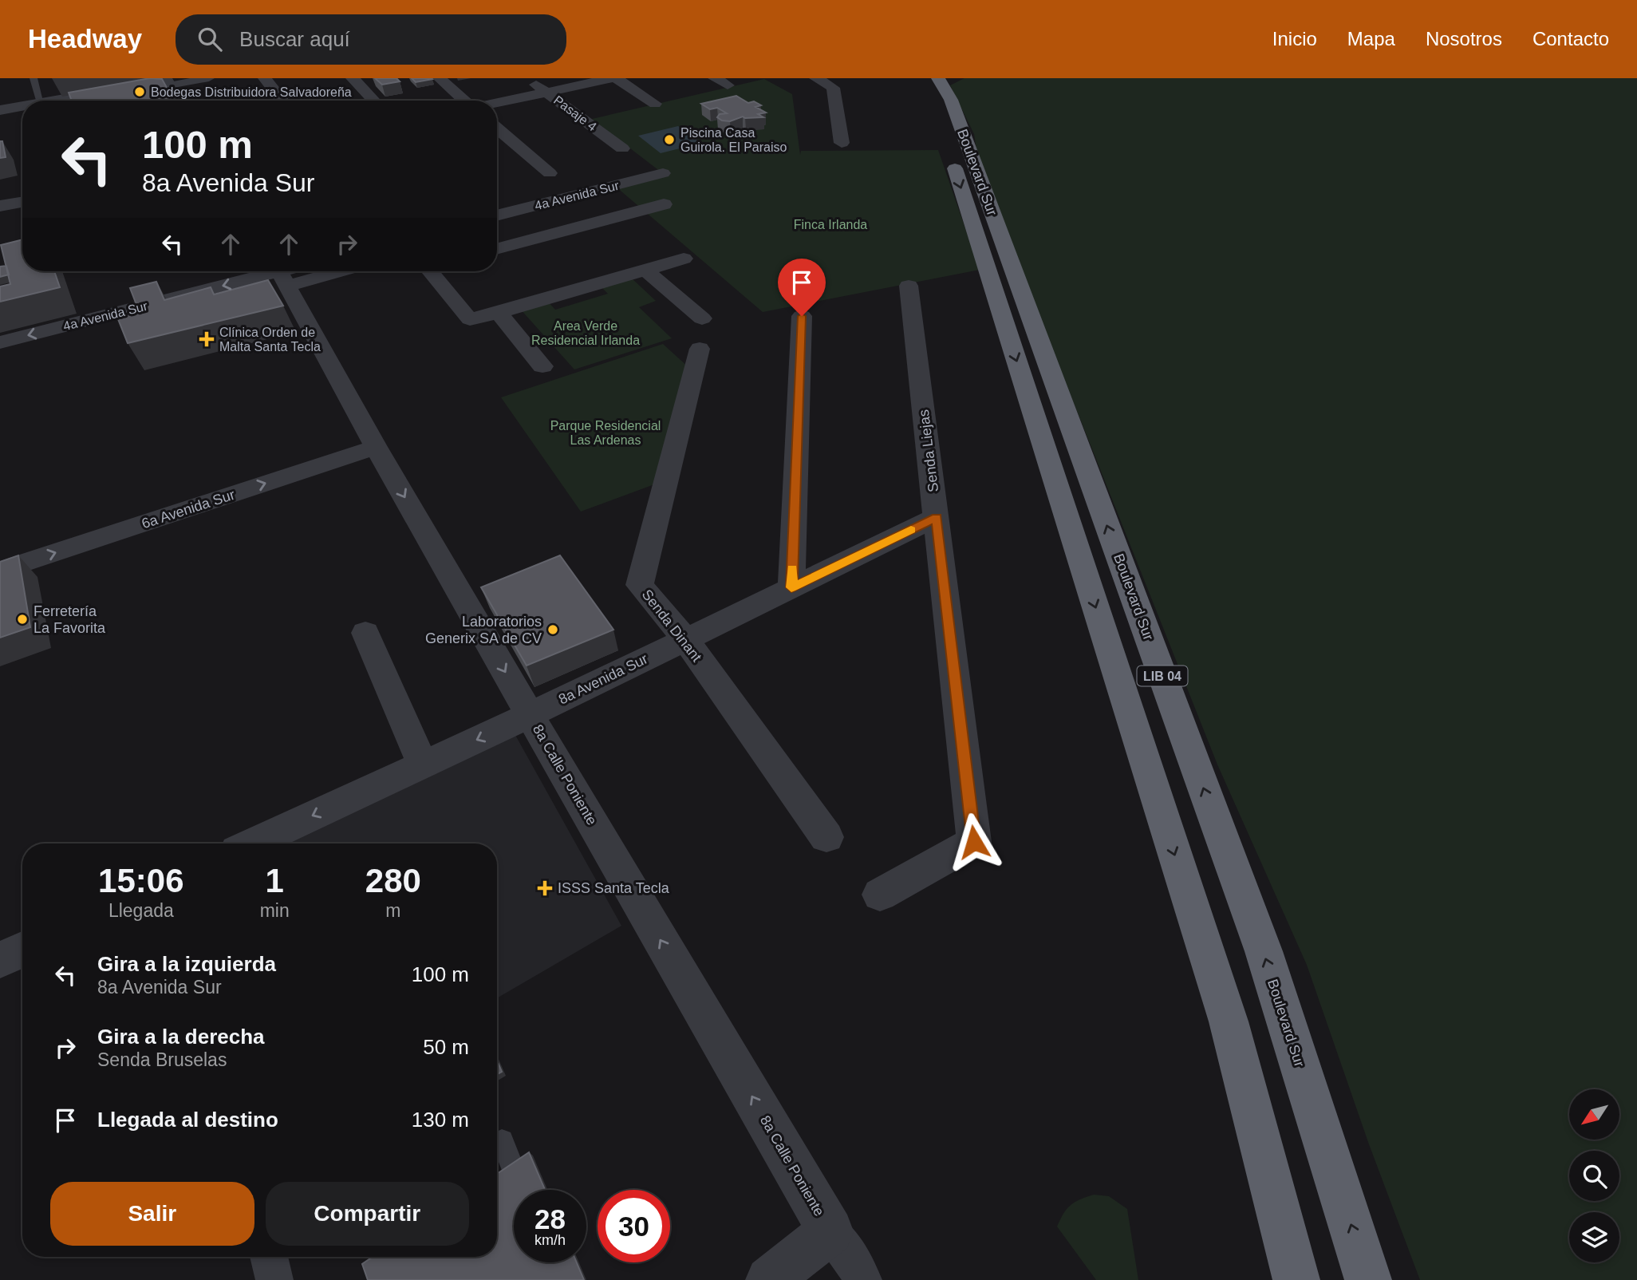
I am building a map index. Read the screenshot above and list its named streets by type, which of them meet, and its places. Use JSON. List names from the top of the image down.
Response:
{
  "streets": {
    "highway": ["Boulevard Sur", "LIB 04"],
    "street": [
      "Pasaje 4",
      "4a Avenida Sur",
      "Senda Liejas",
      "6a Avenida Sur",
      "Senda Dinant",
      "8a Avenida Sur",
      "8a Calle Poniente"
    ]
  },
  "crossings": [
    ["4a Avenida Sur", "8a Calle Poniente"],
    ["Senda Liejas", "8a Avenida Sur"],
    ["6a Avenida Sur", "8a Calle Poniente"],
    ["Senda Dinant", "8a Avenida Sur"],
    ["8a Avenida Sur", "8a Calle Poniente"]
  ],
  "one_way": ["6a Avenida Sur", "8a Avenida Sur"],
  "parks": ["Finca Irlanda", "Area Verde Residencial Irlanda", "Parque Residencial Las Ardenas"],
  "places": {
    "other": [
      "Bodegas Distribuidora Salvadoreña",
      "Piscina Casa Guirola. El Paraiso",
      "Ferretería La Favorita",
      "Laboratorios Generix SA de CV"
    ],
    "health": ["Clínica Orden de Malta Santa Tecla", "ISSS Santa Tecla"]
  },
  "north": "bottom left",
  "page": {
    "header": "Headway",
    "search": "Buscar aquí",
    "nav": [
      "Inicio",
      "Mapa",
      "Nosotros",
      "Contacto"
    ],
    "turn": ["100 m", "8a Avenida Sur"],
    "eta": [
      "15:06",
      "Llegada",
      "1",
      "min",
      "280",
      "m"
    ],
    "list": [
      {
        "name": "Gira a la izquierda",
        "note": "8a Avenida Sur",
        "value": "100 m"
      },
      {
        "name": "Gira a la derecha",
        "note": "Senda Bruselas",
        "value": "50 m"
      },
      {
        "name": "Llegada al destino",
        "value": "130 m"
      }
    ],
    "buttons": ["Salir", "Compartir"],
    "speed": "28 km/h",
    "limit": "30"
  }
}
